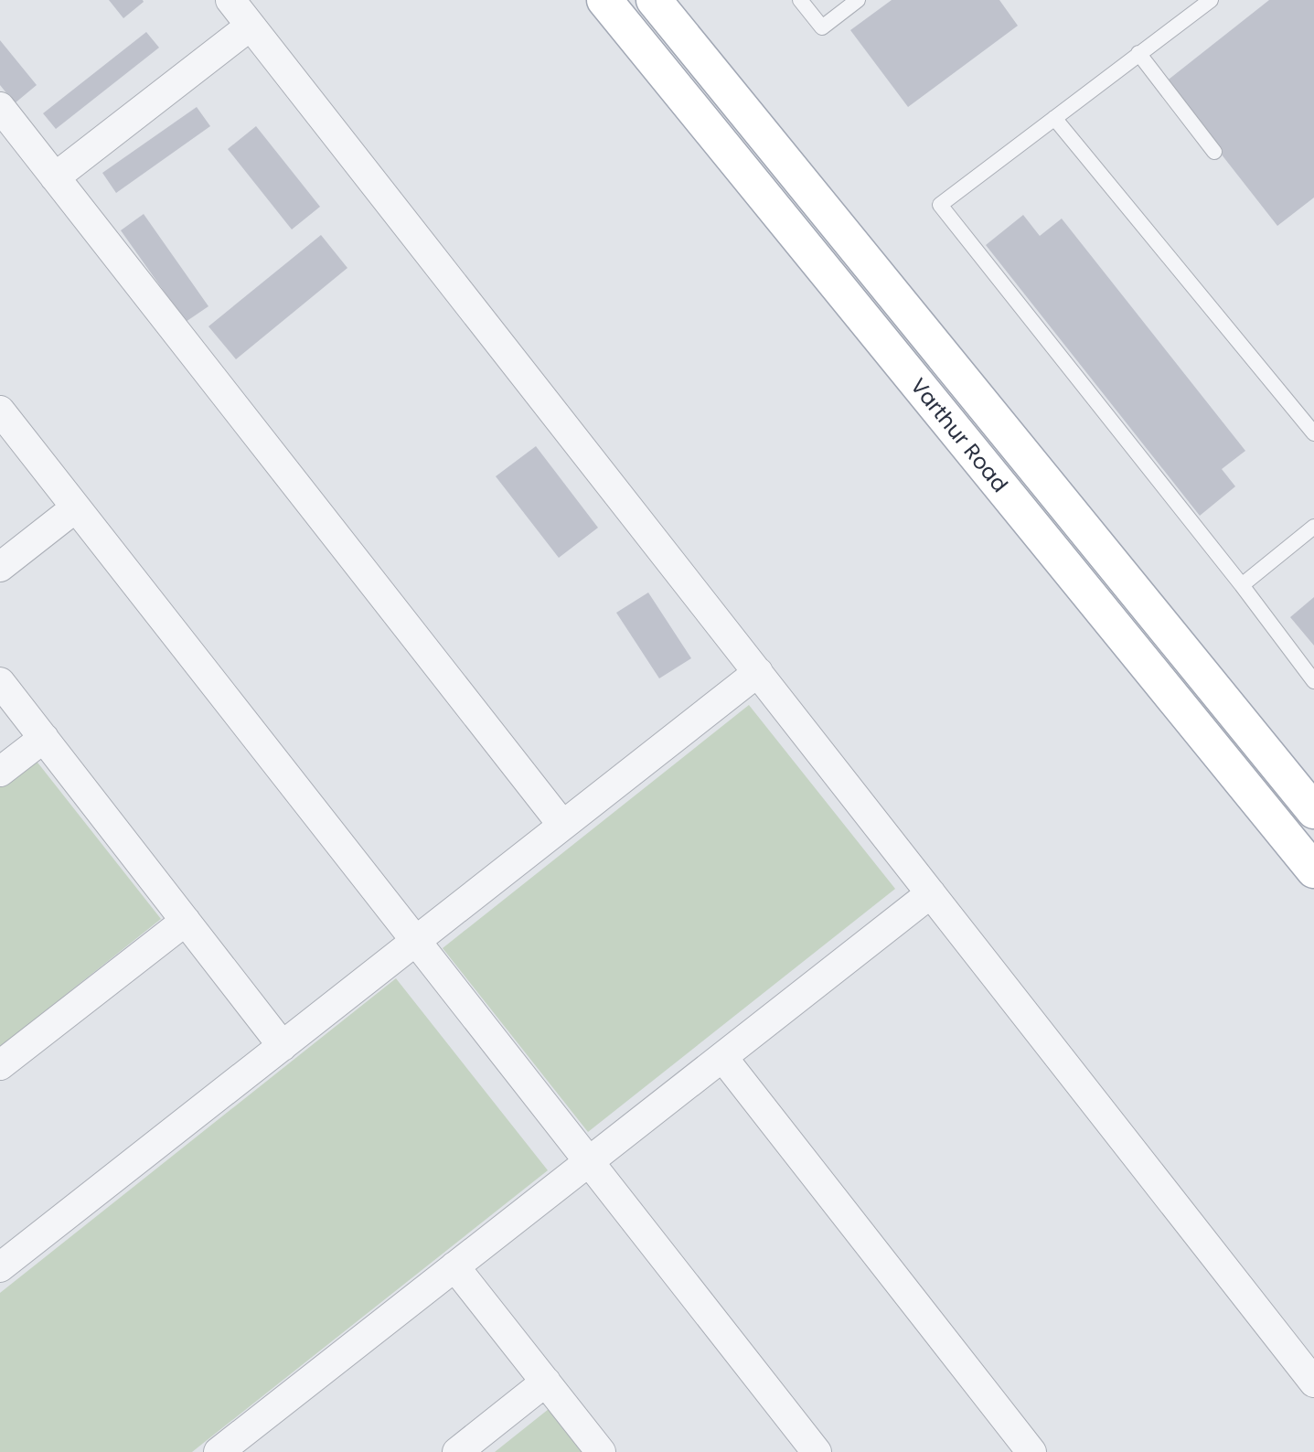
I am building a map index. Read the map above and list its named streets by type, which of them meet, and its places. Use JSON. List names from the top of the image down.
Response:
{
  "streets": {
    "main road": ["Varthur Road"]
  }
}
